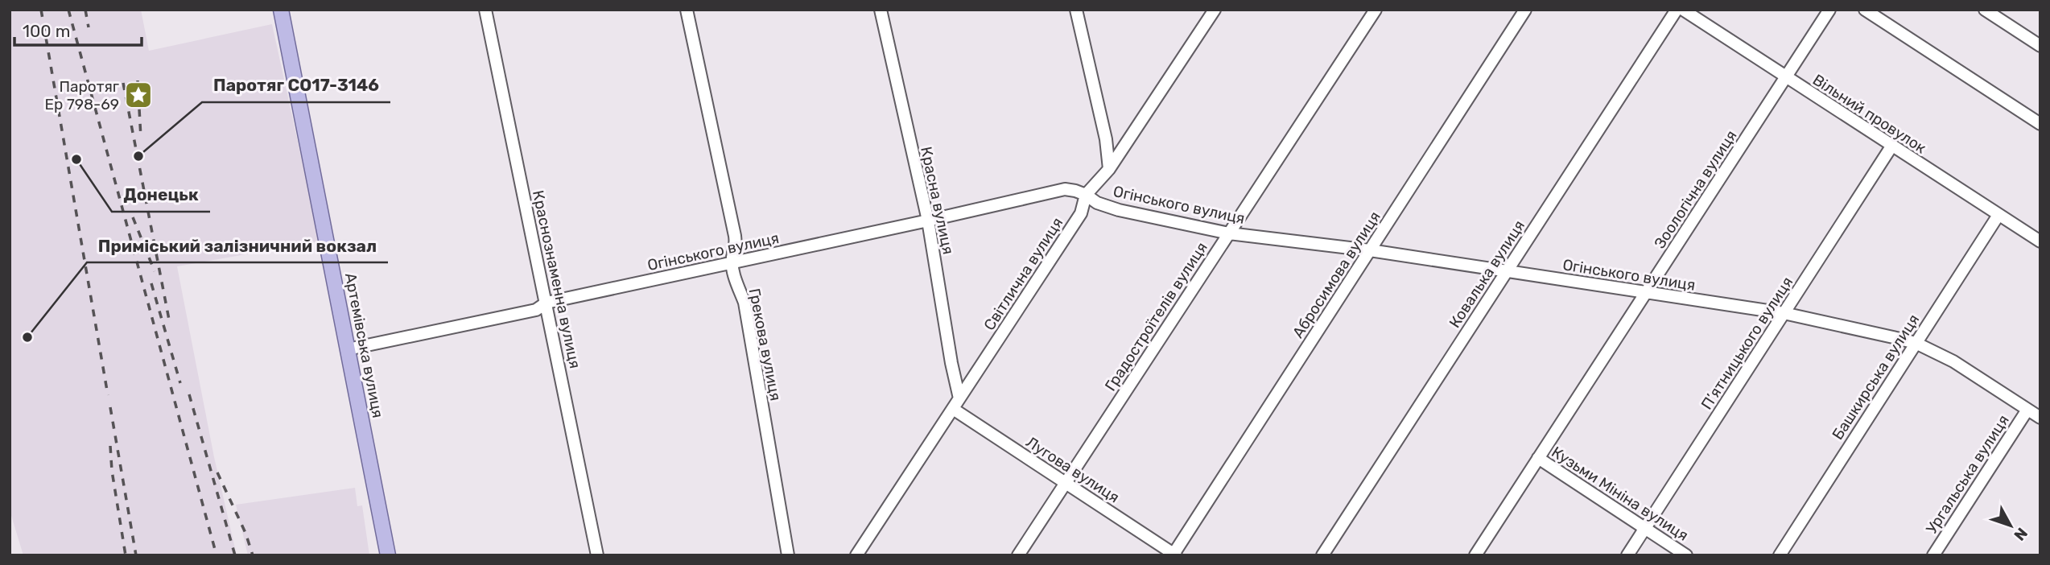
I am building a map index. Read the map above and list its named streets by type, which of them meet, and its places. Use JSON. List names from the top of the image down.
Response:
{
  "streets": {
    "main road": ["Артемівська вулиця"],
    "street": [
      "Вільний провулок",
      "Зоологічна вулиця",
      "Красна вулиця",
      "Огінського вулиця",
      "Світлична вулиця",
      "Ковалька вулиця",
      "Абросимова вулиця",
      "Краснознаменна вулиця",
      "Градостроїтелiв вулиця",
      "П’ятницького вулиця",
      "Грекова вулиця",
      "Башкирська вулиця",
      "Лугова вулиця",
      "Ургальська вулиця",
      "Кузьми Мініна вулиця"
    ]
  },
  "crossings": [
    ["Вільний провулок", "Зоологічна вулиця"],
    ["Вільний провулок", "П’ятницького вулиця"],
    ["Вільний провулок", "Башкирська вулиця"],
    ["Зоологічна вулиця", "Огінського вулиця"],
    ["Зоологічна вулиця", "Кузьми Мініна вулиця"],
    ["Красна вулиця", "Огінського вулиця"],
    ["Красна вулиця", "Світлична вулиця"],
    ["Красна вулиця", "Лугова вулиця"],
    ["Огінського вулиця", "Світлична вулиця"],
    ["Огінського вулиця", "Ковалька вулиця"],
    ["Огінського вулиця", "Абросимова вулиця"],
    ["Огінського вулиця", "Краснознаменна вулиця"],
    ["Огінського вулиця", "Градостроїтелiв вулиця"],
    ["Огінського вулиця", "П’ятницького вулиця"],
    ["Огінського вулиця", "Грекова вулиця"],
    ["Огінського вулиця", "Артемівська вулиця"],
    ["Огінського вулиця", "Башкирська вулиця"],
    ["Огінського вулиця", "Ургальська вулиця"],
    ["Світлична вулиця", "Лугова вулиця"],
    ["Абросимова вулиця", "Лугова вулиця"],
    ["Градостроїтелiв вулиця", "Лугова вулиця"],
    ["П’ятницького вулиця", "Кузьми Мініна вулиця"]
  ],
  "places": {
    "place": ["Паротяг Ер 798-69"],
    "other": ["Паротяг СО17-3146", "Донецьк", "Приміський залізничний вокзал"]
  },
  "scale_bar": "100 m",
  "north": "bottom right"
}
